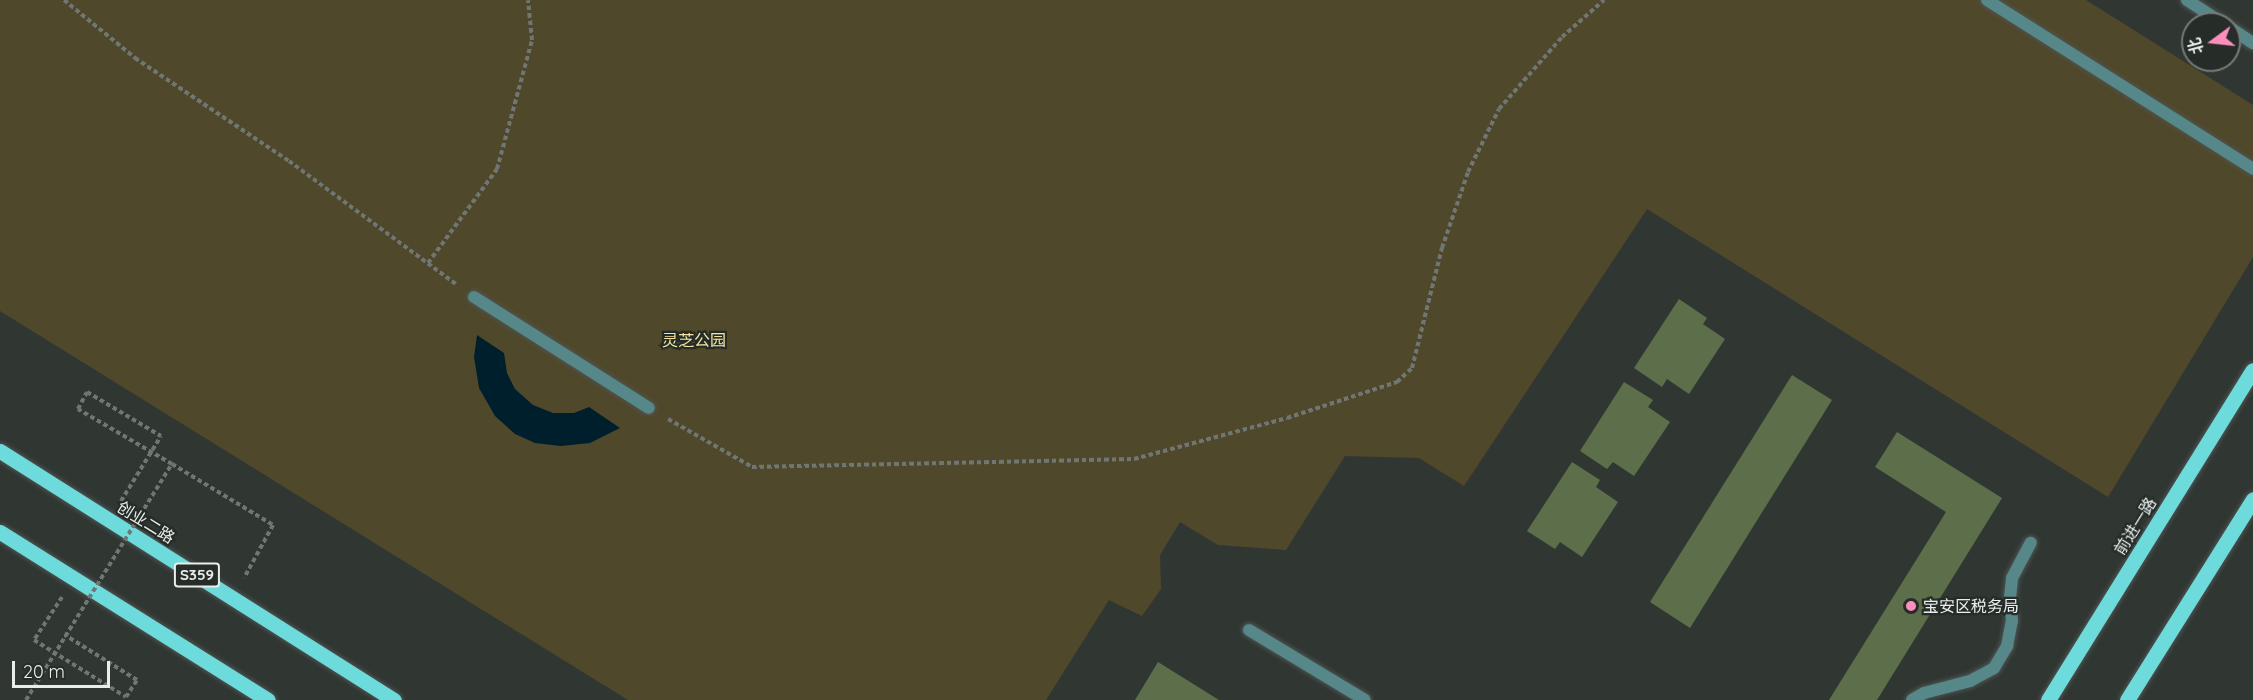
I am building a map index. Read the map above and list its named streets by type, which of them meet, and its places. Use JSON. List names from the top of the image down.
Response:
{
  "streets": {
    "main road": ["创业二路", "前进一路", "S359"]
  },
  "parks": ["灵芝公园"],
  "places": ["宝安区税务局"],
  "scale_bar": "20 m",
  "north": "left"
}
